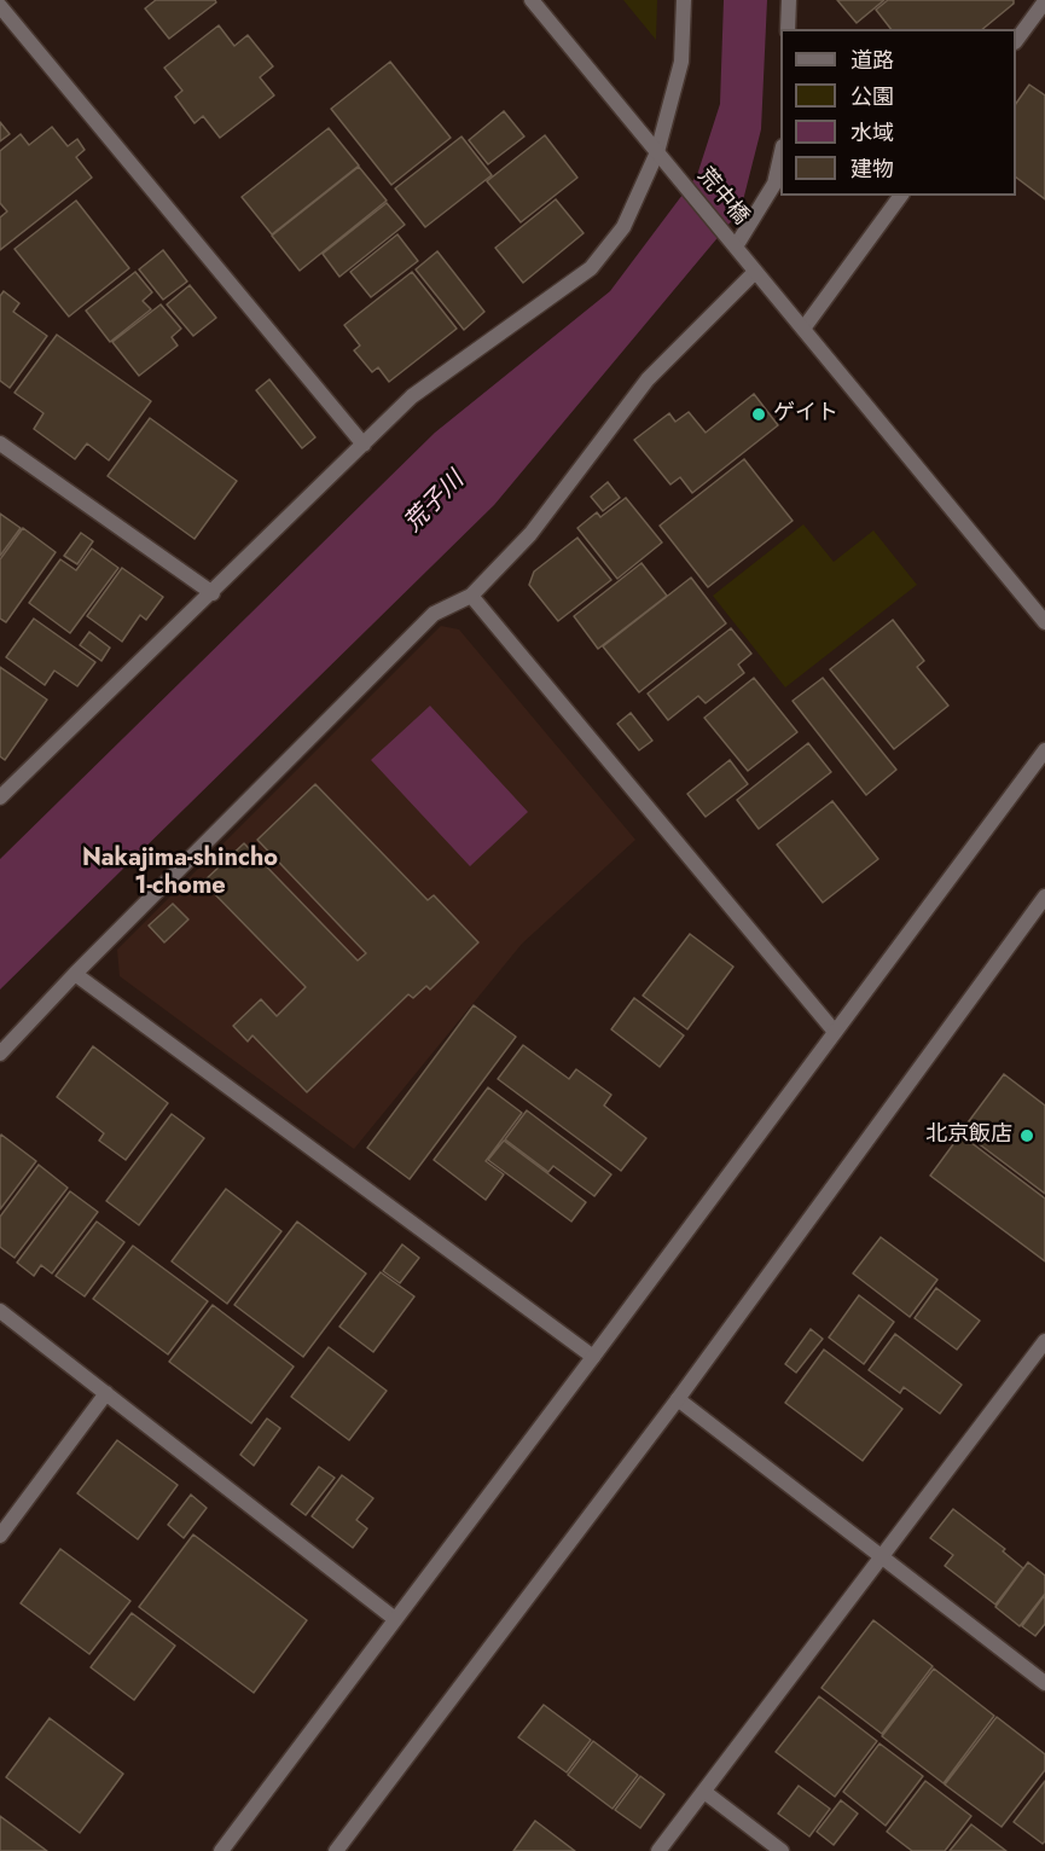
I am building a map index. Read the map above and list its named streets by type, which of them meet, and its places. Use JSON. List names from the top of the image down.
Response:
{
  "streets": {
    "street": ["荒中橋"]
  },
  "districts": ["Nakajima-shincho 1-chome"],
  "water": ["荒子川"],
  "places": ["ゲイト", "北京飯店"],
  "legend": [
    "道路",
    "公園",
    "水域",
    "建物"
  ]
}
